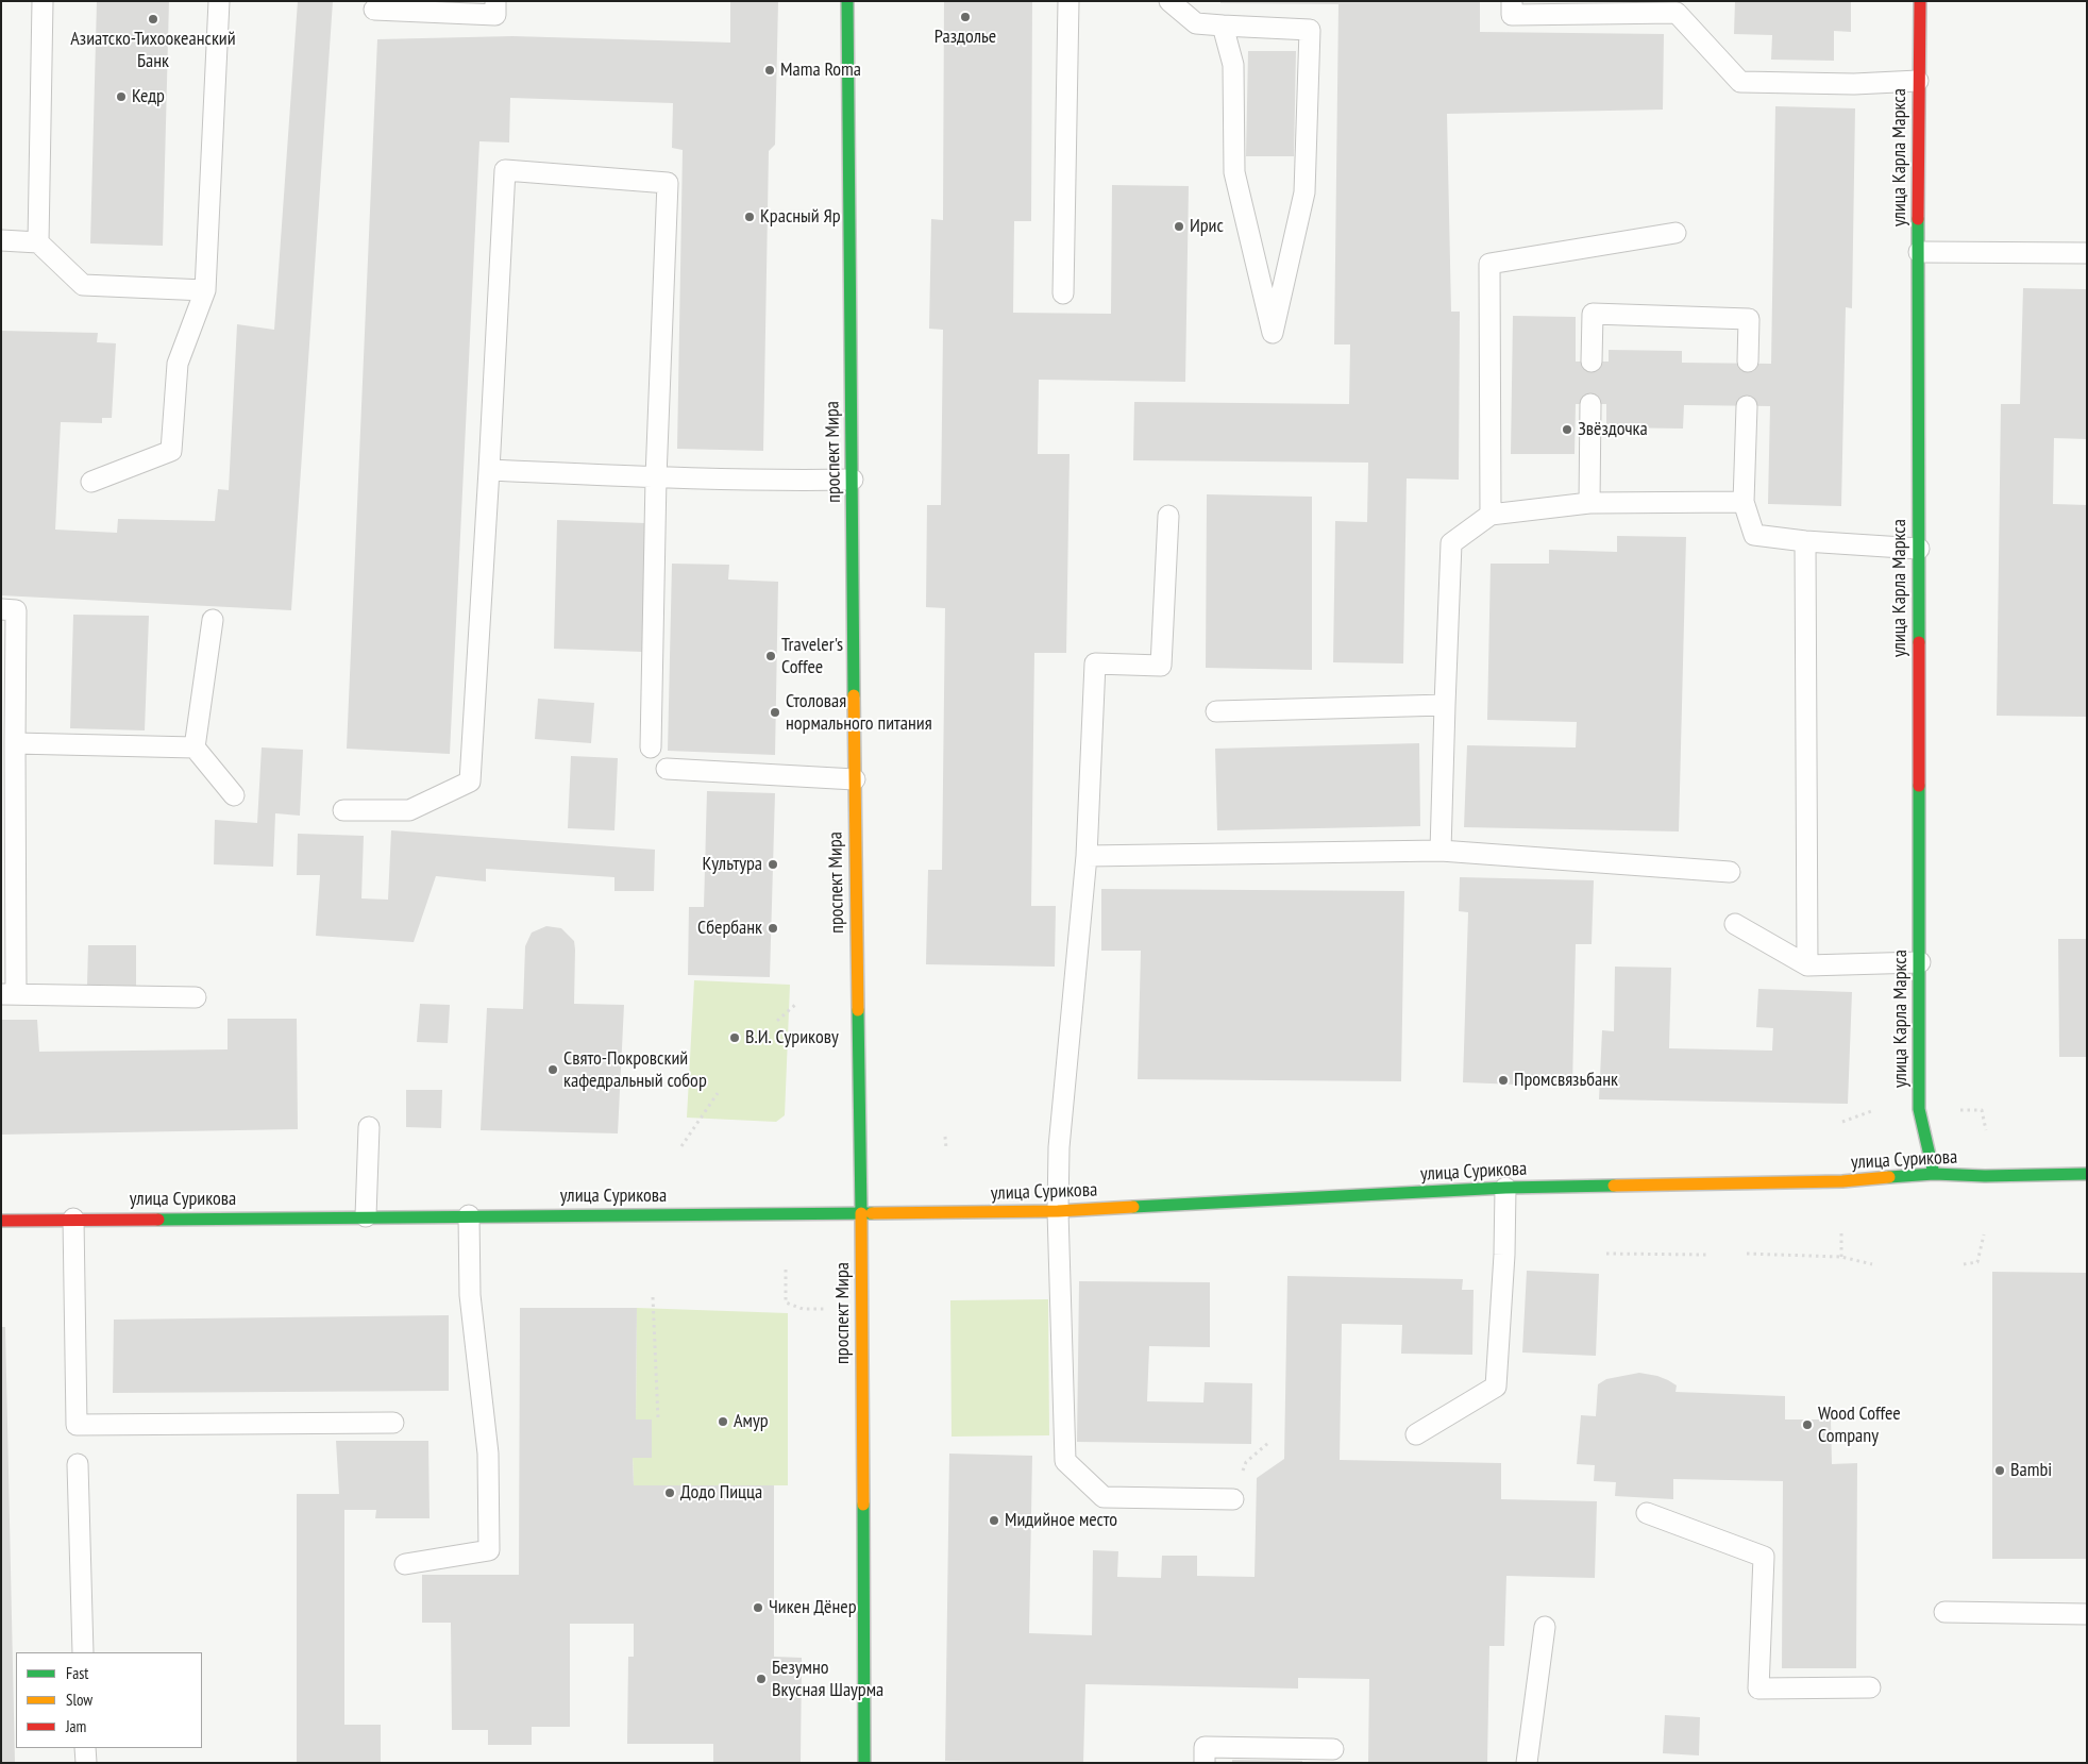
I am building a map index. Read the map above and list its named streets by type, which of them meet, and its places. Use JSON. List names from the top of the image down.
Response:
{
  "streets": {
    "main road": ["улица Карла Маркса", "проспект Мира", "улица Сурикова"]
  },
  "crossings": [
    ["улица Карла Маркса", "улица Сурикова"],
    ["проспект Мира", "улица Сурикова"]
  ],
  "places": [
    "Раздолье",
    "Азиатско-Тихоокеанский Банк",
    "Mama Roma",
    "Кедр",
    "Красный Яр",
    "Ирис",
    "Звёздочка",
    "Traveler's Coffee",
    "Столовая нормального питания",
    "Культура",
    "Сбербанк",
    "В.И. Сурикову",
    "Свято-Покровский кафедральный собор",
    "Промсвязьбанк",
    "Амур",
    "Wood Coffee Company",
    "Bambi",
    "Додо Пицца",
    "Мидийное место",
    "Чикен Дёнер",
    "Безумно Вкусная Шаурма"
  ],
  "legend": ["Fast", "Slow", "Jam"]
}
